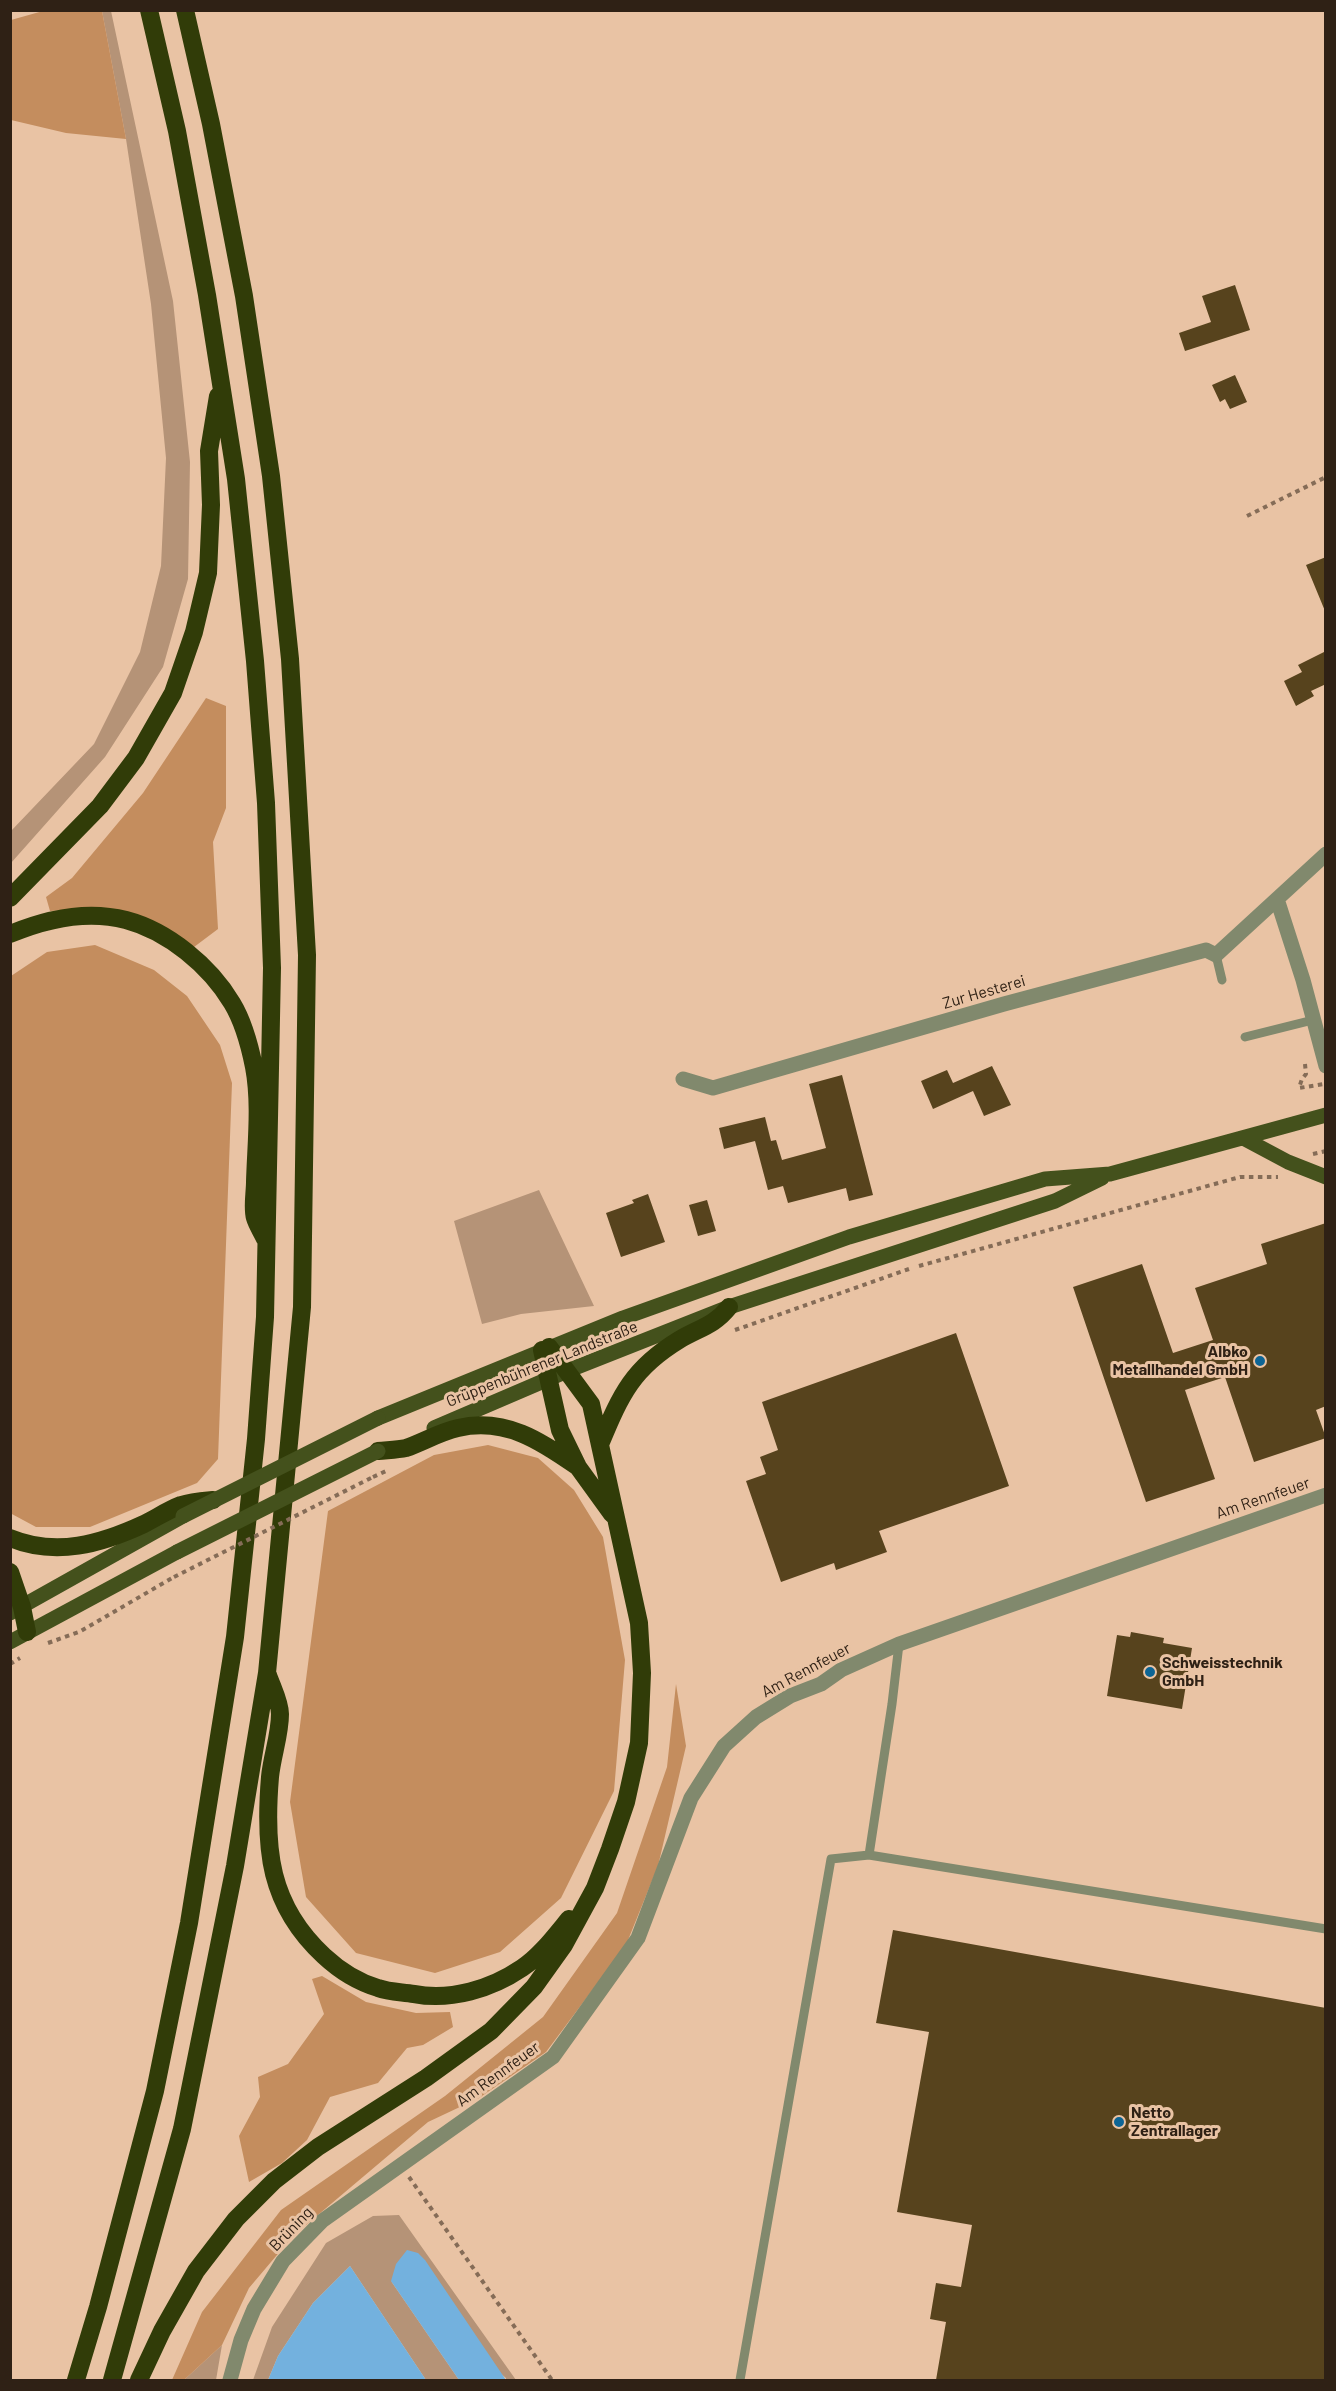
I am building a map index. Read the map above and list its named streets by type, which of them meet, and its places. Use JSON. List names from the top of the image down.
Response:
{
  "streets": {
    "main road": ["Grüppenbührener Landstraße"],
    "street": ["Zur Hesterei", "Am Rennfeuer", "Brüning"]
  },
  "crossings": [
    ["Am Rennfeuer", "Brüning"]
  ],
  "places": ["Albko Metallhandel GmbH", "Schweisstechnik GmbH", "Netto Zentrallager"]
}
